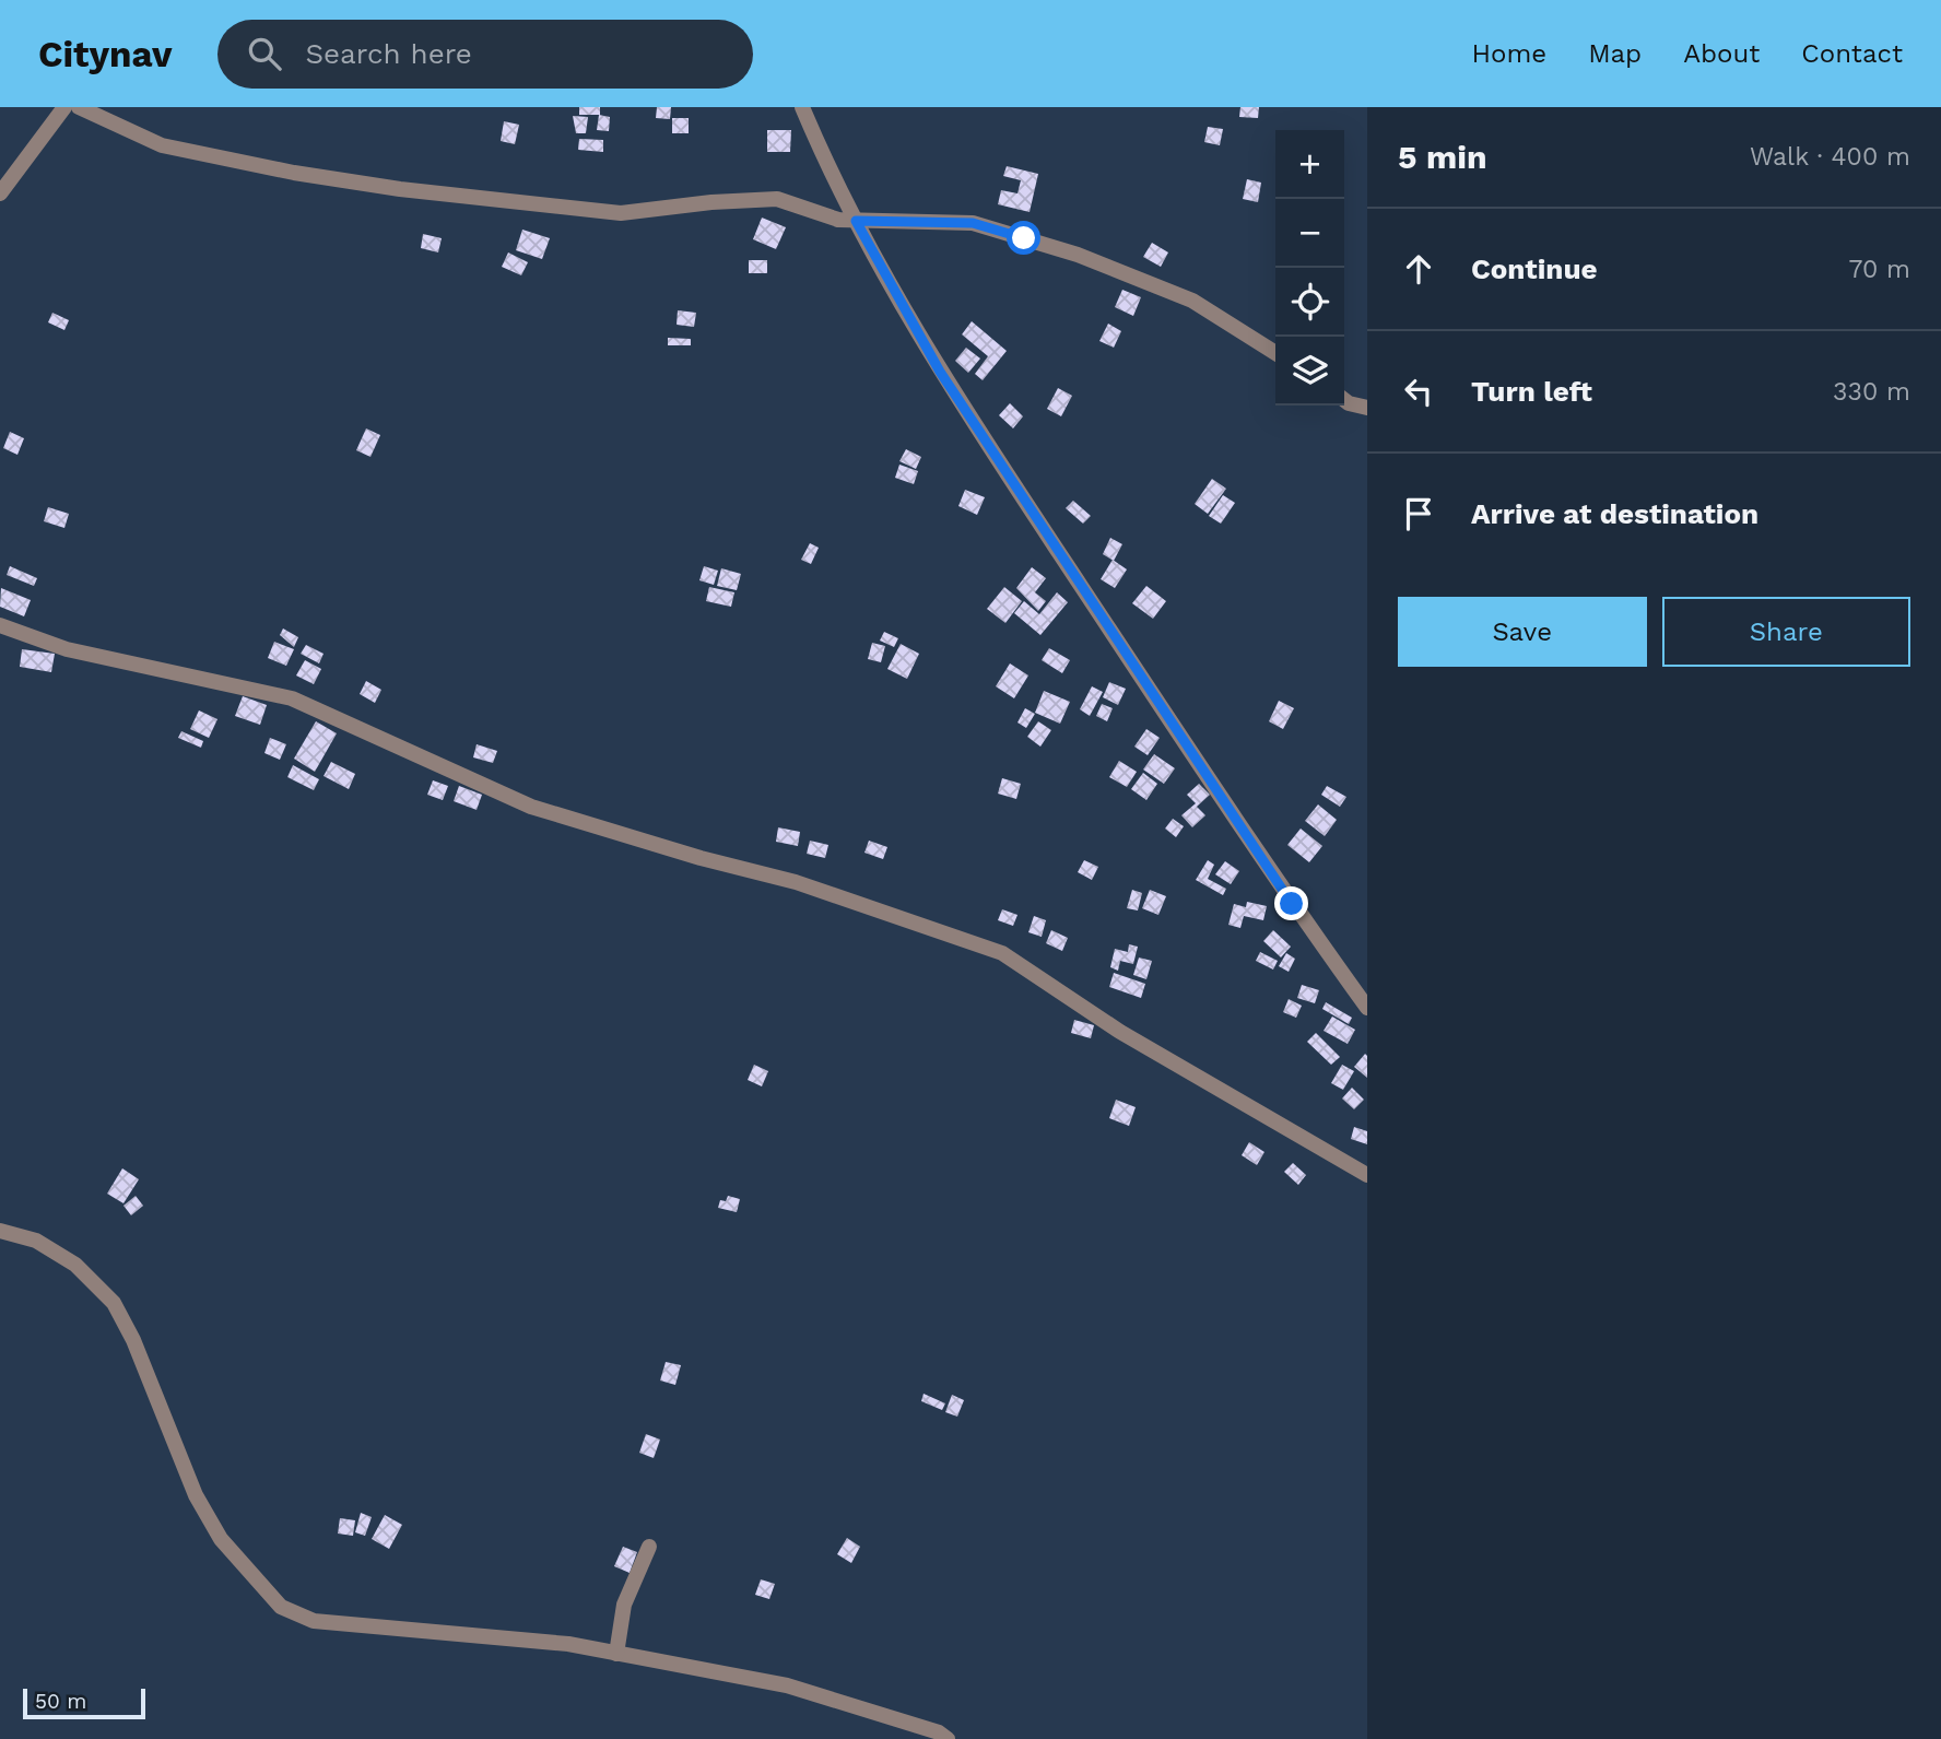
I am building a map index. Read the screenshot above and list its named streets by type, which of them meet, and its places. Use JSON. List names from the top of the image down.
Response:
{
  "scale_bar": "50 m",
  "page": {
    "header": "Citynav",
    "search": "Search here",
    "nav": [
      "Home",
      "Map",
      "About",
      "Contact"
    ],
    "heading": ["5 min", "Walk · 400 m"],
    "map_buttons": ["+", "−"],
    "list": [
      ["Continue", "70 m"],
      ["Turn left", "330 m"],
      "Arrive at destination"
    ],
    "buttons": ["Save", "Share"],
    "scale": "50 m"
  }
}
